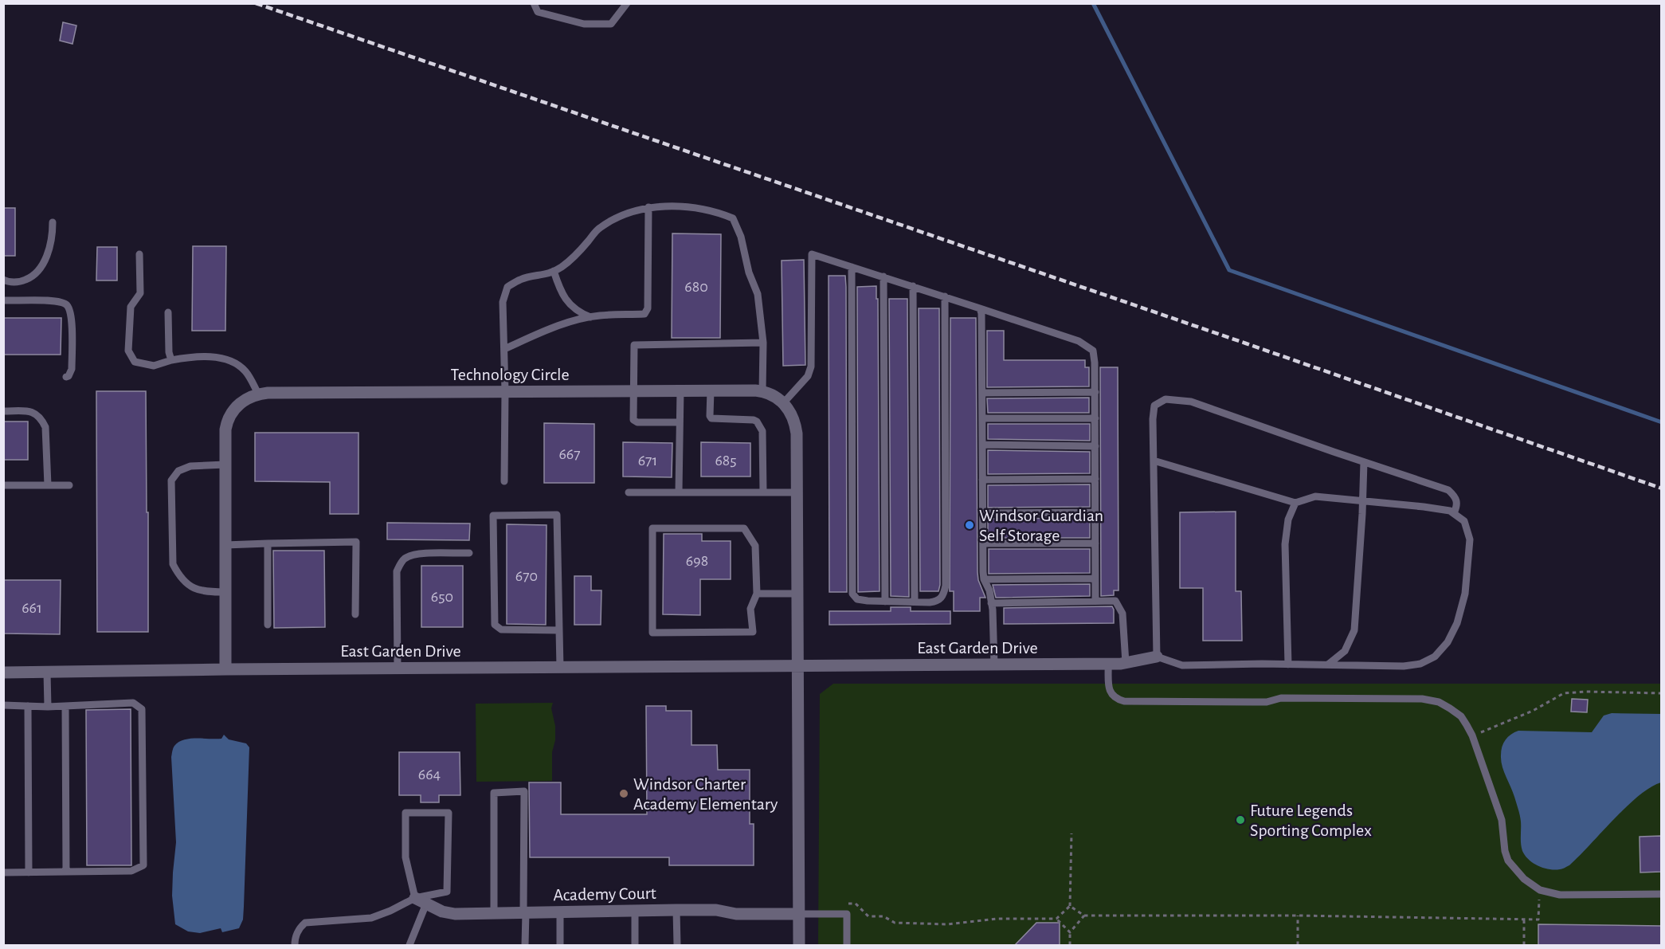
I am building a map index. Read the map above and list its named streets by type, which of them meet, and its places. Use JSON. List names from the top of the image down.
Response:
{
  "streets": {
    "street": ["Technology Circle", "East Garden Drive", "Academy Court"]
  },
  "crossings": [
    ["Technology Circle", "East Garden Drive"]
  ],
  "places": ["Windsor Guardian Self Storage", "Windsor Charter Academy Elementary", "Future Legends Sporting Complex"],
  "house_numbers": [
    "680",
    "667",
    "671",
    "685",
    "698",
    "670",
    "650",
    "661",
    "664"
  ]
}
